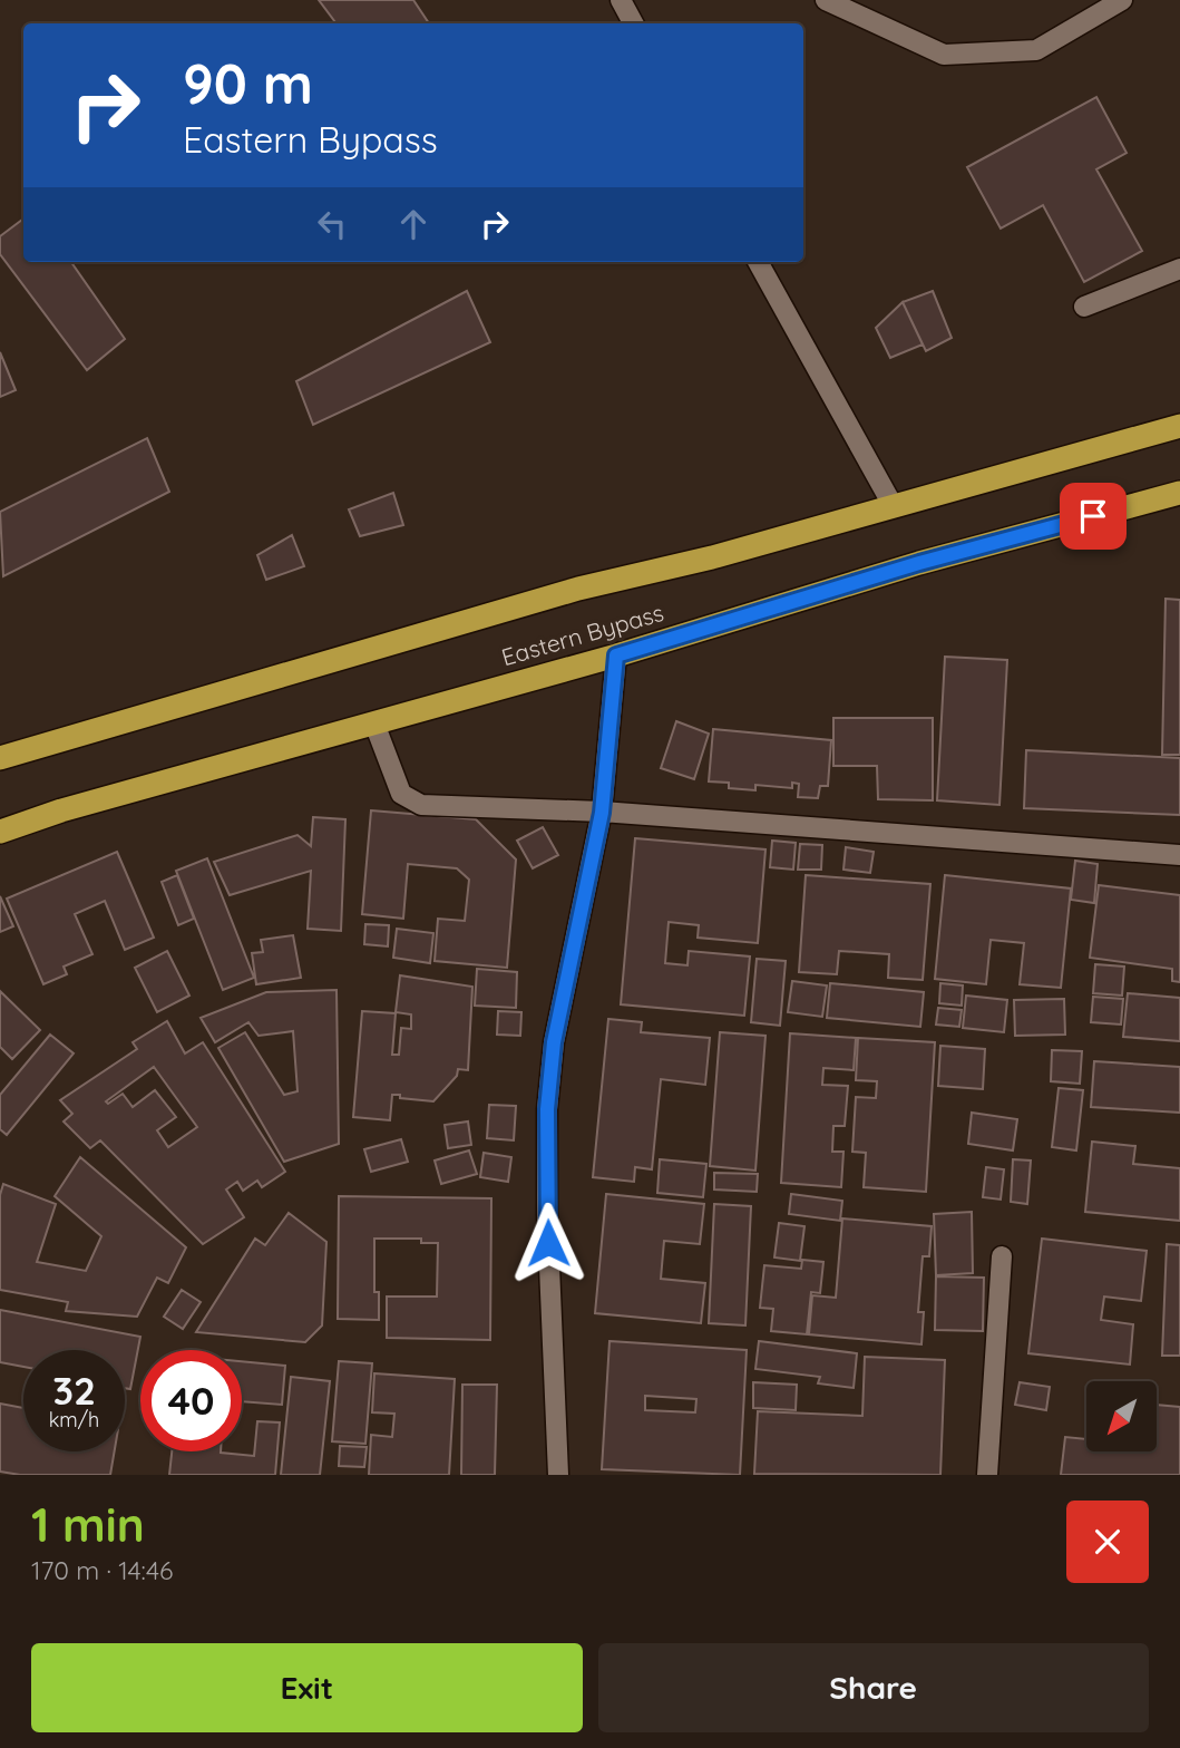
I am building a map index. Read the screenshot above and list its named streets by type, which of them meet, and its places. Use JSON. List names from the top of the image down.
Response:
{
  "streets": {
    "highway": ["Eastern Bypass"]
  },
  "north": "bottom left",
  "page": {
    "turn": ["90 m", "Eastern Bypass"],
    "speed": "32 km/h",
    "limit": "40",
    "heading": ["1 min", "170 m · 14:46"],
    "buttons": ["Exit", "Share"]
  }
}
